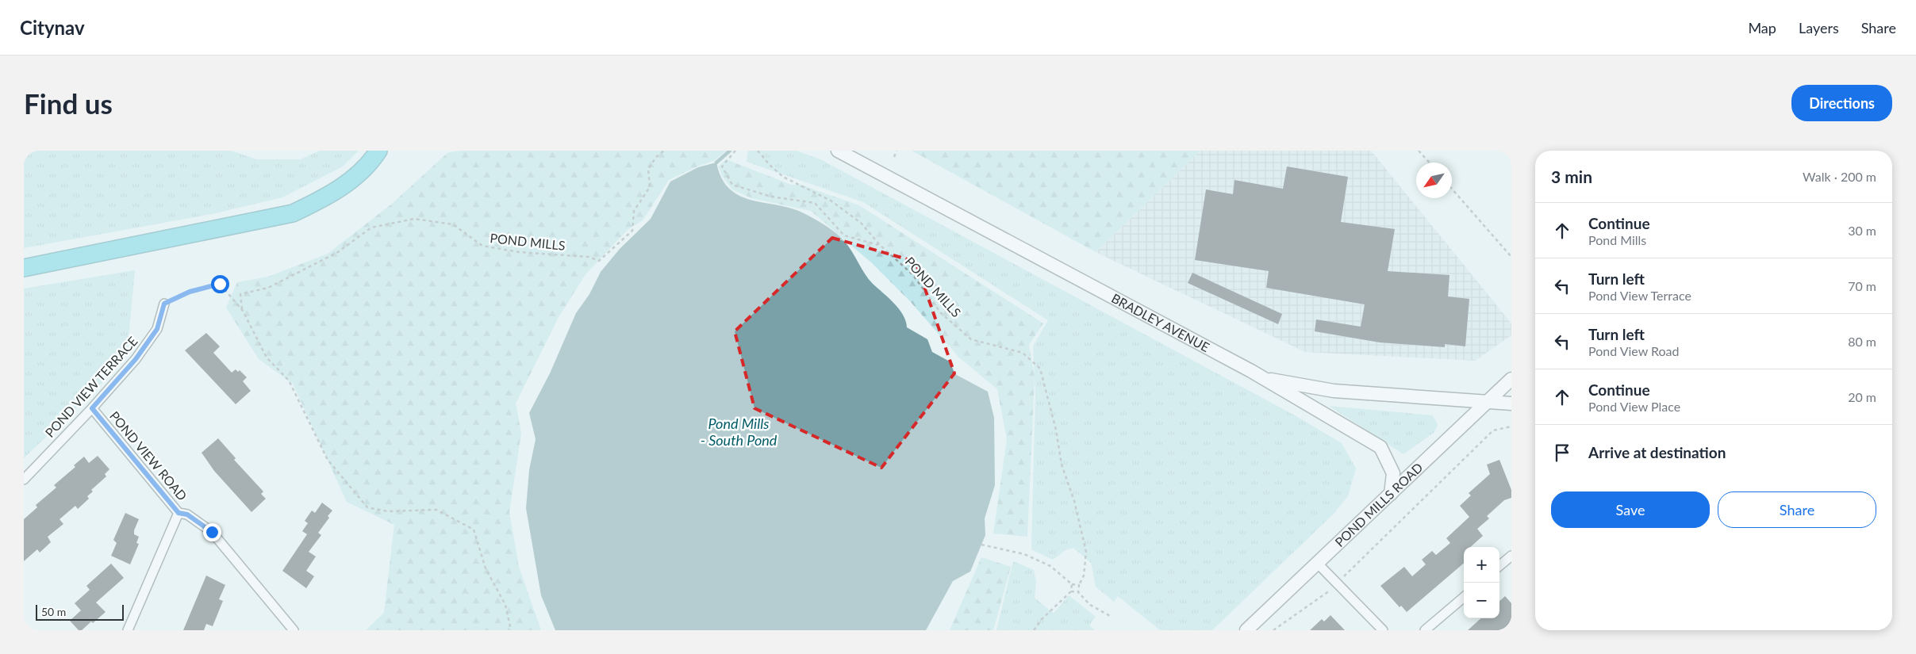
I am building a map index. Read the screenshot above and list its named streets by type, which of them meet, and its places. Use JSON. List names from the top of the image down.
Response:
{
  "streets": {
    "main road": ["BRADLEY AVENUE", "POND MILLS ROAD"],
    "street": ["POND VIEW TERRACE", "POND VIEW ROAD"],
    "path": ["POND MILLS"]
  },
  "crossings": [
    ["POND MILLS", "POND VIEW TERRACE"],
    ["BRADLEY AVENUE", "POND MILLS ROAD"],
    ["POND VIEW TERRACE", "POND VIEW ROAD"]
  ],
  "water": ["Pond Mills - South Pond"],
  "scale_bar": "50 m",
  "north": "bottom left",
  "page": {
    "header": "Citynav",
    "nav": ["Map", "Layers", "Share"],
    "buttons": [
      "Directions",
      ["Save", "Share"]
    ],
    "title": "Find us",
    "heading": ["3 min", "Walk · 200 m"],
    "list": [
      ["Continue", "Pond Mills", "30 m"],
      ["Turn left", "Pond View Terrace", "70 m"],
      ["Turn left", "Pond View Road", "80 m"],
      ["Continue", "Pond View Place", "20 m"],
      "Arrive at destination"
    ],
    "map_buttons": ["+", "−"],
    "scale": "50 m"
  }
}
